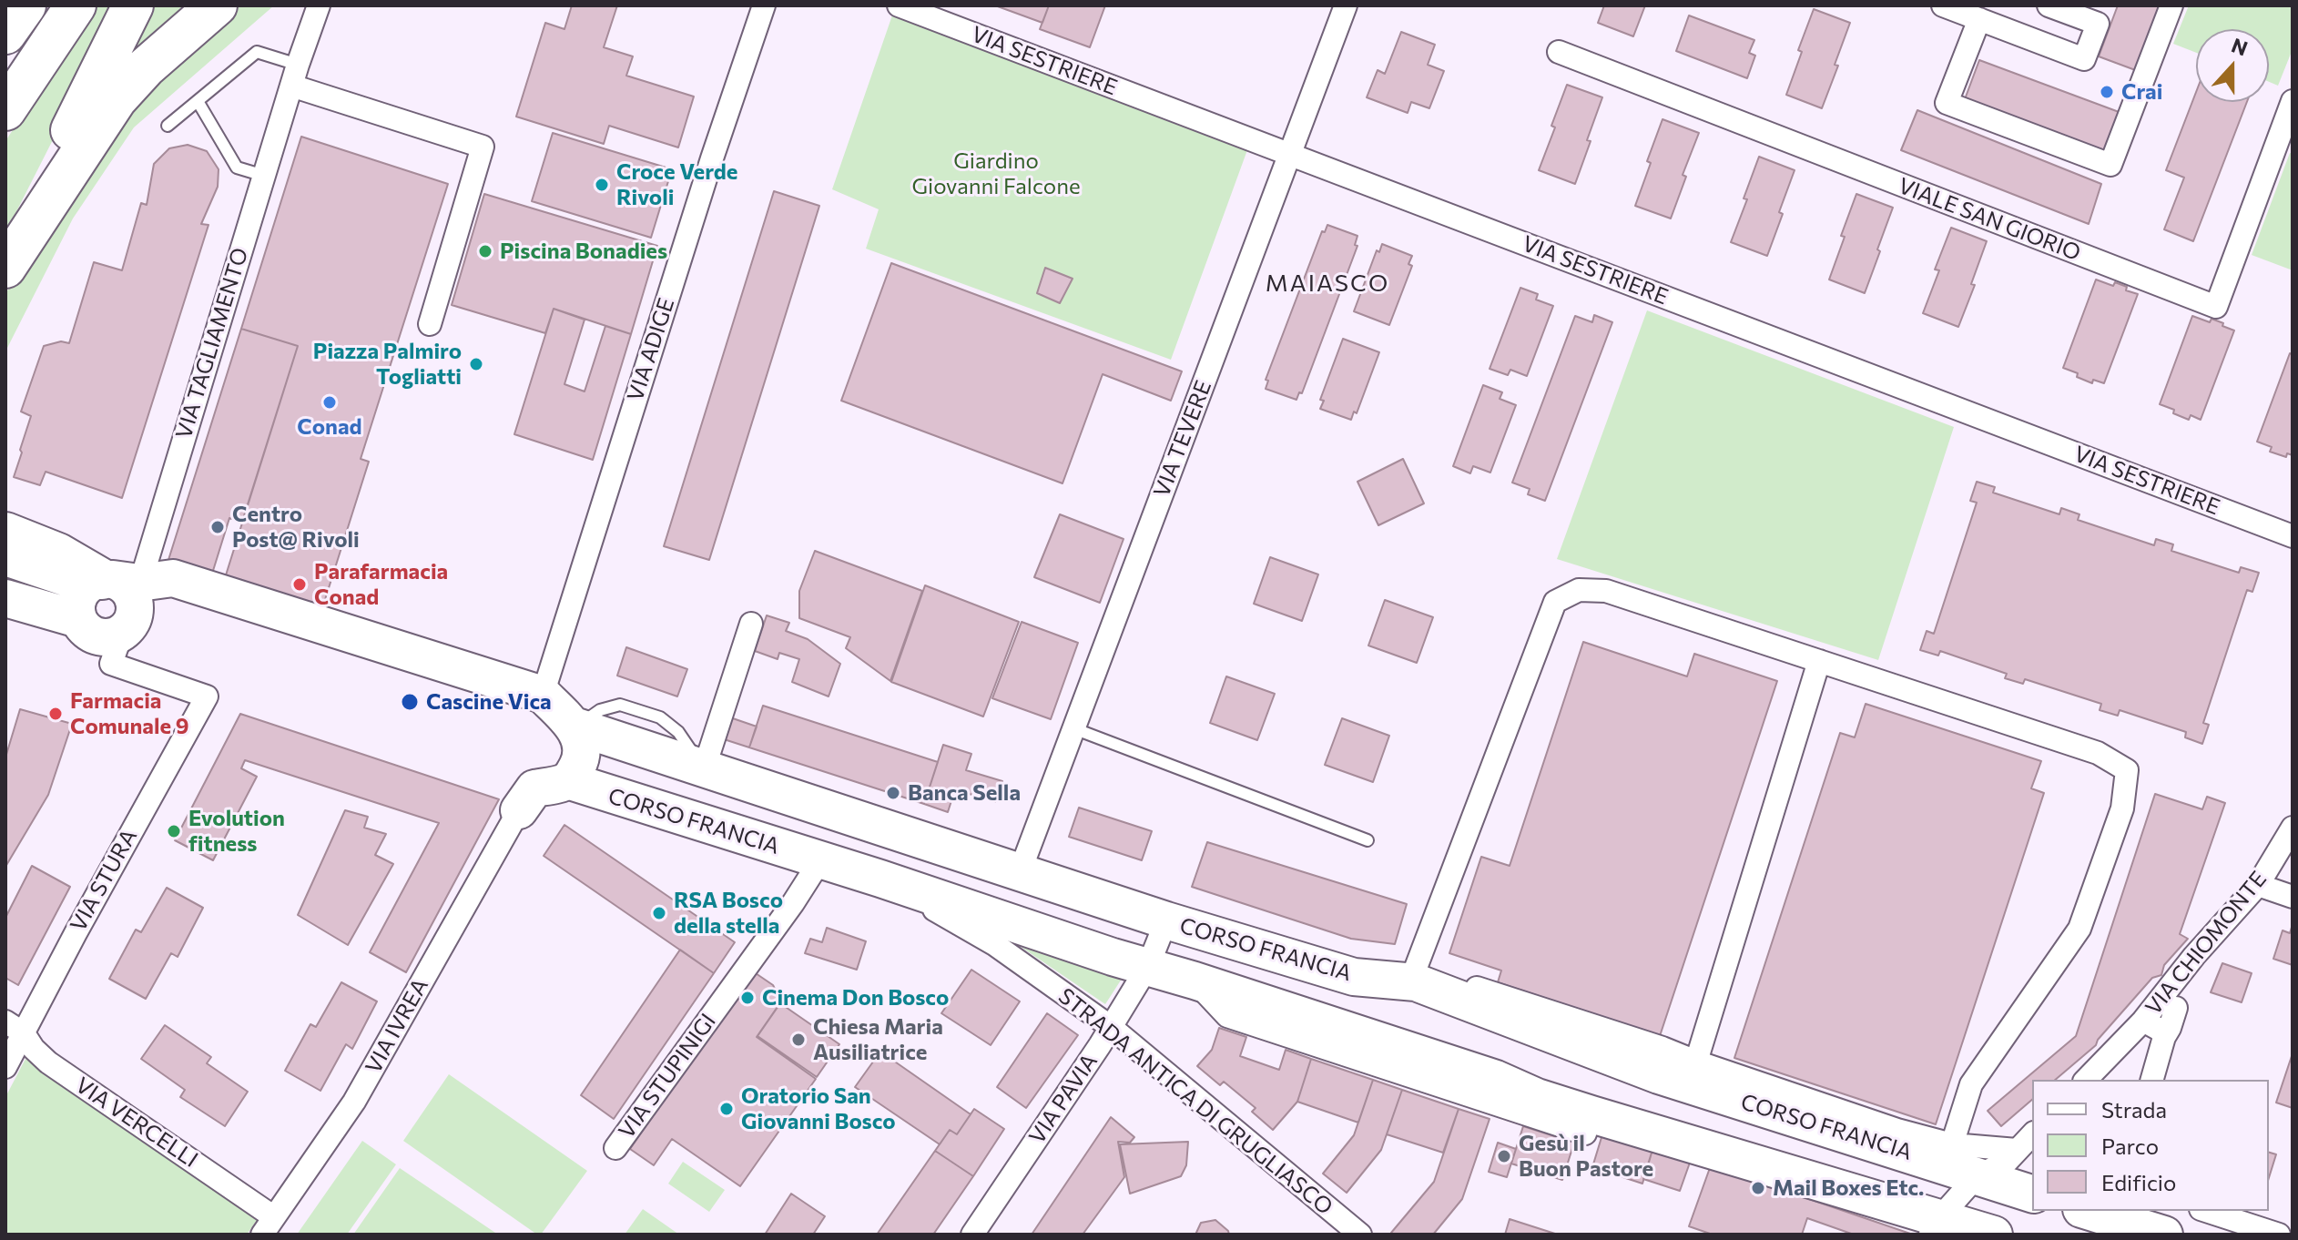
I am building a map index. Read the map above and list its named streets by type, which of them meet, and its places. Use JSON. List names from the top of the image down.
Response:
{
  "streets": {
    "main road": ["CORSO FRANCIA"],
    "street": [
      "VIA SESTRIERE",
      "VIALE SAN GIORIO",
      "VIA TAGLIAMENTO",
      "VIA ADIGE",
      "VIA TEVERE",
      "VIA STURA",
      "VIA CHIOMONTE",
      "VIA IVREA",
      "VIA STUPINIGI",
      "VIA PAVIA",
      "STRADA ANTICA DI GRUGLIASCO",
      "VIA VERCELLI"
    ]
  },
  "crossings": [
    ["VIA SESTRIERE", "VIA TEVERE"],
    ["VIA TAGLIAMENTO", "VIA STURA"],
    ["VIA TEVERE", "CORSO FRANCIA"],
    ["CORSO FRANCIA", "VIA STUPINIGI"],
    ["CORSO FRANCIA", "VIA PAVIA"],
    ["CORSO FRANCIA", "STRADA ANTICA DI GRUGLIASCO"],
    ["VIA STURA", "VIA VERCELLI"],
    ["VIA IVREA", "VIA VERCELLI"],
    ["VIA PAVIA", "STRADA ANTICA DI GRUGLIASCO"]
  ],
  "districts": ["MAIASCO"],
  "parks": ["Giardino Giovanni Falcone"],
  "places": [
    "Crai",
    "Croce Verde Rivoli",
    "Piscina Bonadies",
    "Piazza Palmiro Togliatti",
    "Conad",
    "Centro Post@ Rivoli",
    "Parafarmacia Conad",
    "Cascine Vica",
    "Farmacia Comunale 9",
    "Banca Sella",
    "Evolution fitness",
    "RSA Bosco della stella",
    "Cinema Don Bosco",
    "Chiesa Maria Ausiliatrice",
    "Oratorio San Giovanni Bosco",
    "Gesù il Buon Pastore",
    "Mail Boxes Etc."
  ],
  "legend": ["Strada", "Parco", "Edificio"],
  "north": "top"
}
